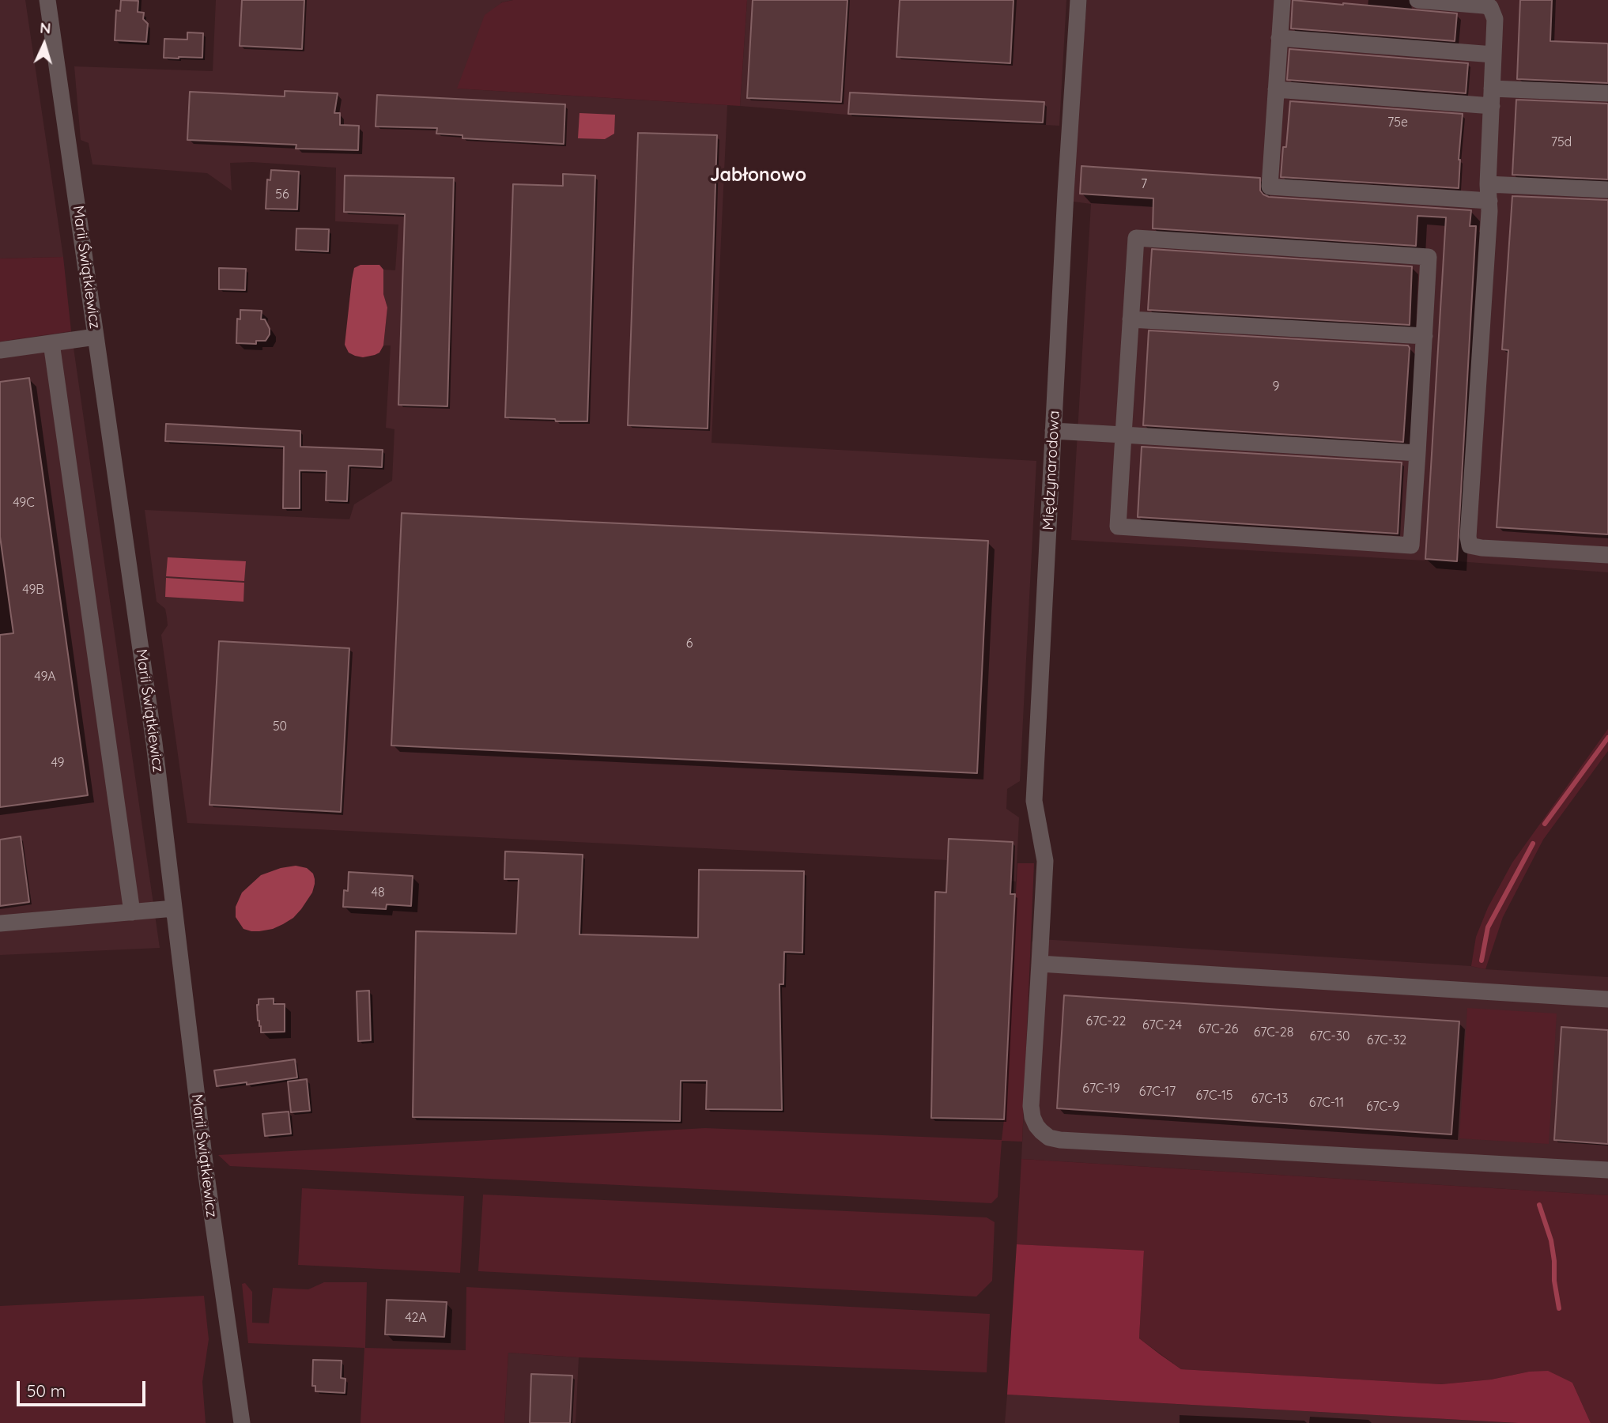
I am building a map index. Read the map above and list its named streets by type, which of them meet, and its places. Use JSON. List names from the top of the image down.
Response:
{
  "streets": {
    "street": ["Marii Świątkiewicz", "Międzynarodowa"]
  },
  "districts": ["Jabłonowo"],
  "house_numbers": [
    "75e",
    "75d",
    "7",
    "56",
    "9",
    "49C",
    "49B",
    "6",
    "49A",
    "50",
    "49",
    "48",
    "67C-22",
    "67C-24",
    "67C-26",
    "67C-28",
    "67C-30",
    "67C-32",
    "67C-19",
    "67C-17",
    "67C-15",
    "67C-13",
    "67C-11",
    "67C-9",
    "42A"
  ],
  "scale_bar": "50 m",
  "north": "top"
}
